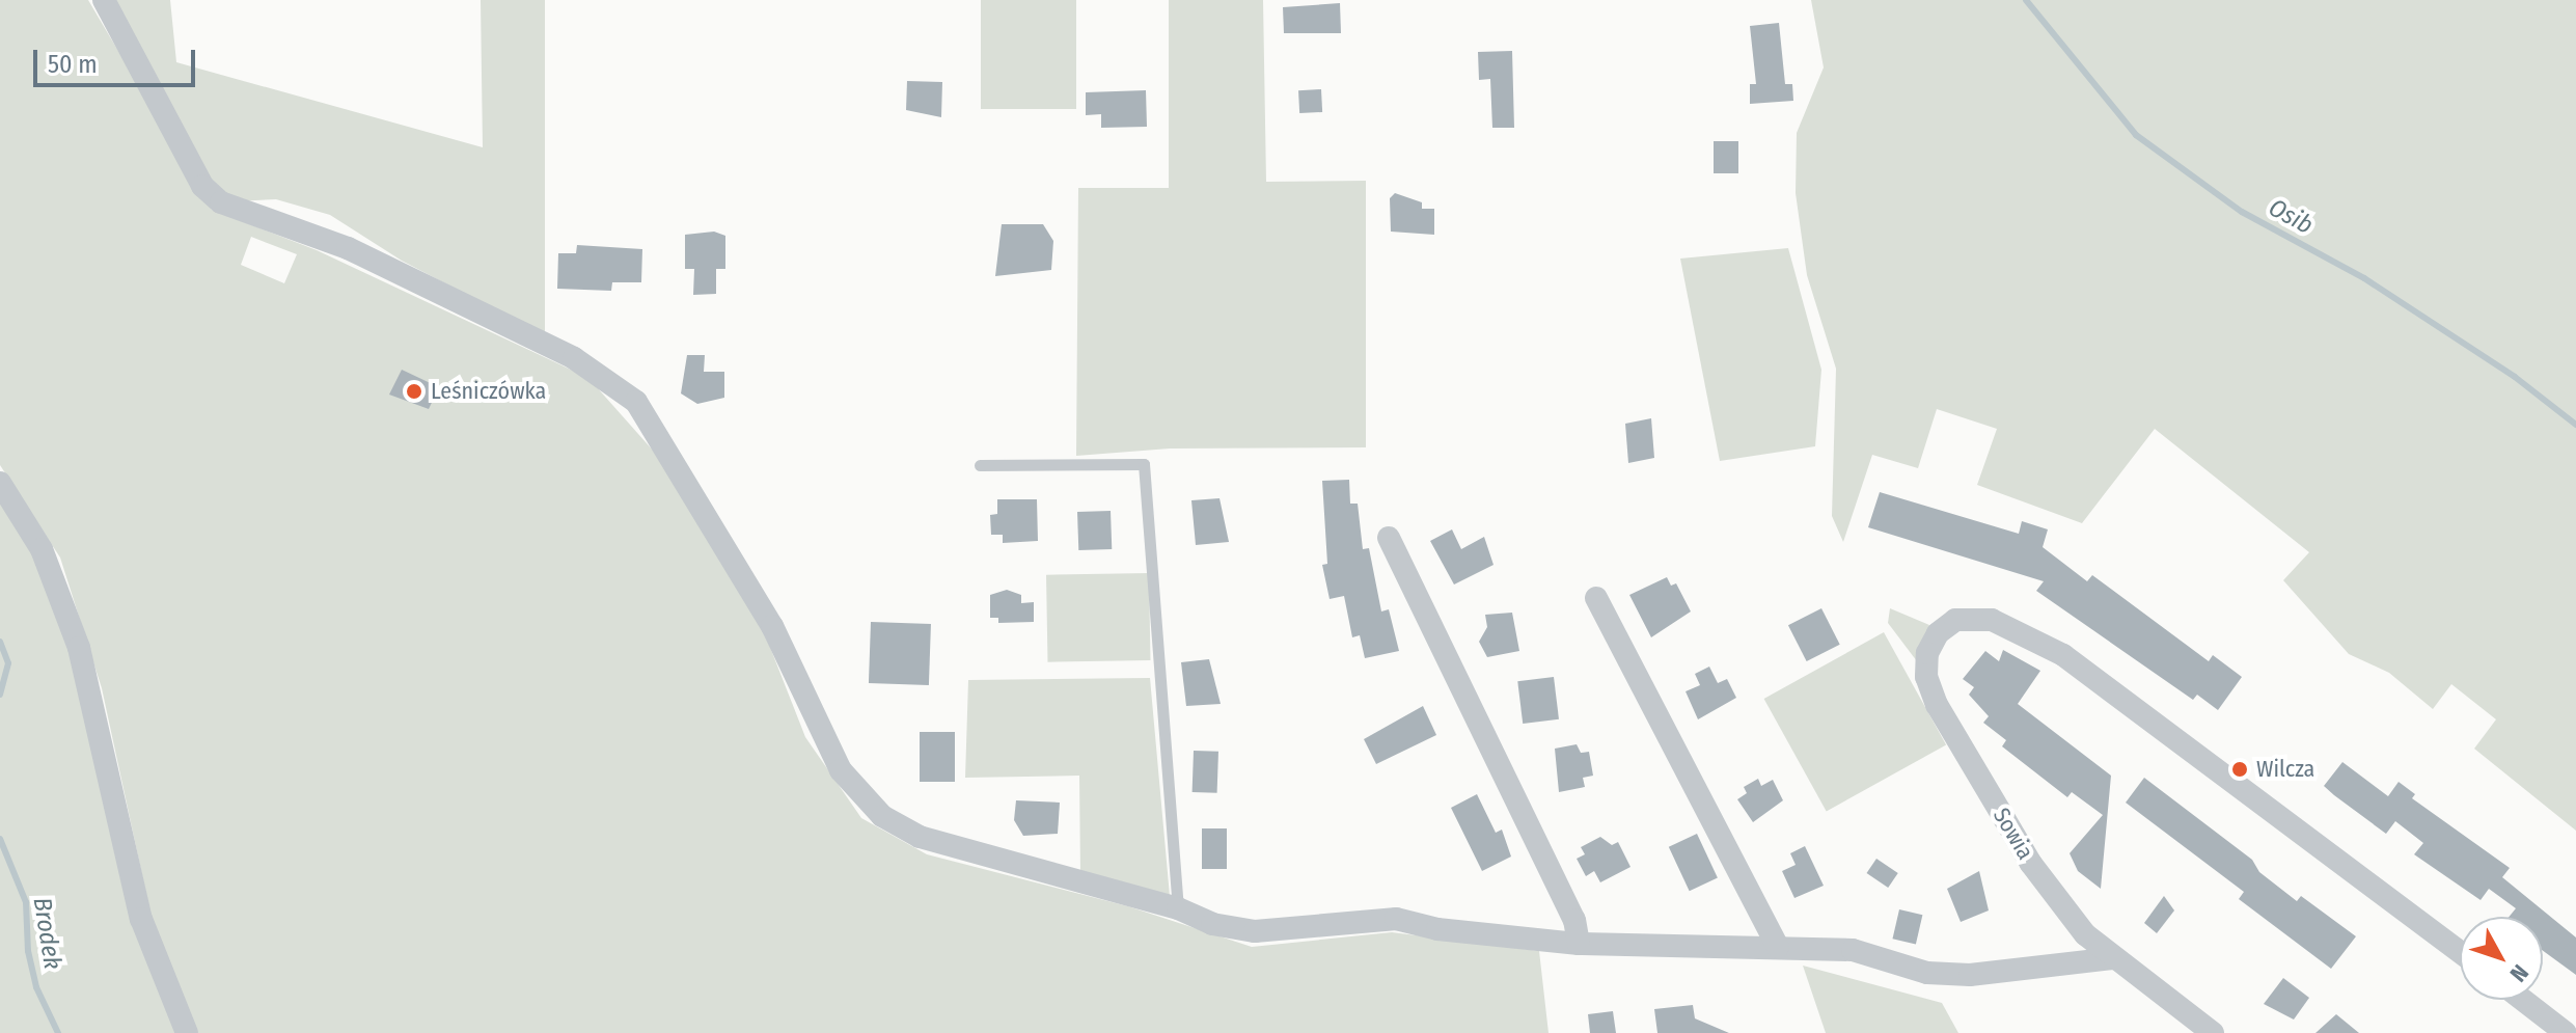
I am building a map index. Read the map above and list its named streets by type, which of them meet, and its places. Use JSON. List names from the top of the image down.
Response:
{
  "streets": {
    "street": ["Sowia"]
  },
  "water": ["Osib", "Brodek"],
  "places": ["Leśniczówka", "Wilcza"],
  "scale_bar": "50 m",
  "north": "bottom right"
}
